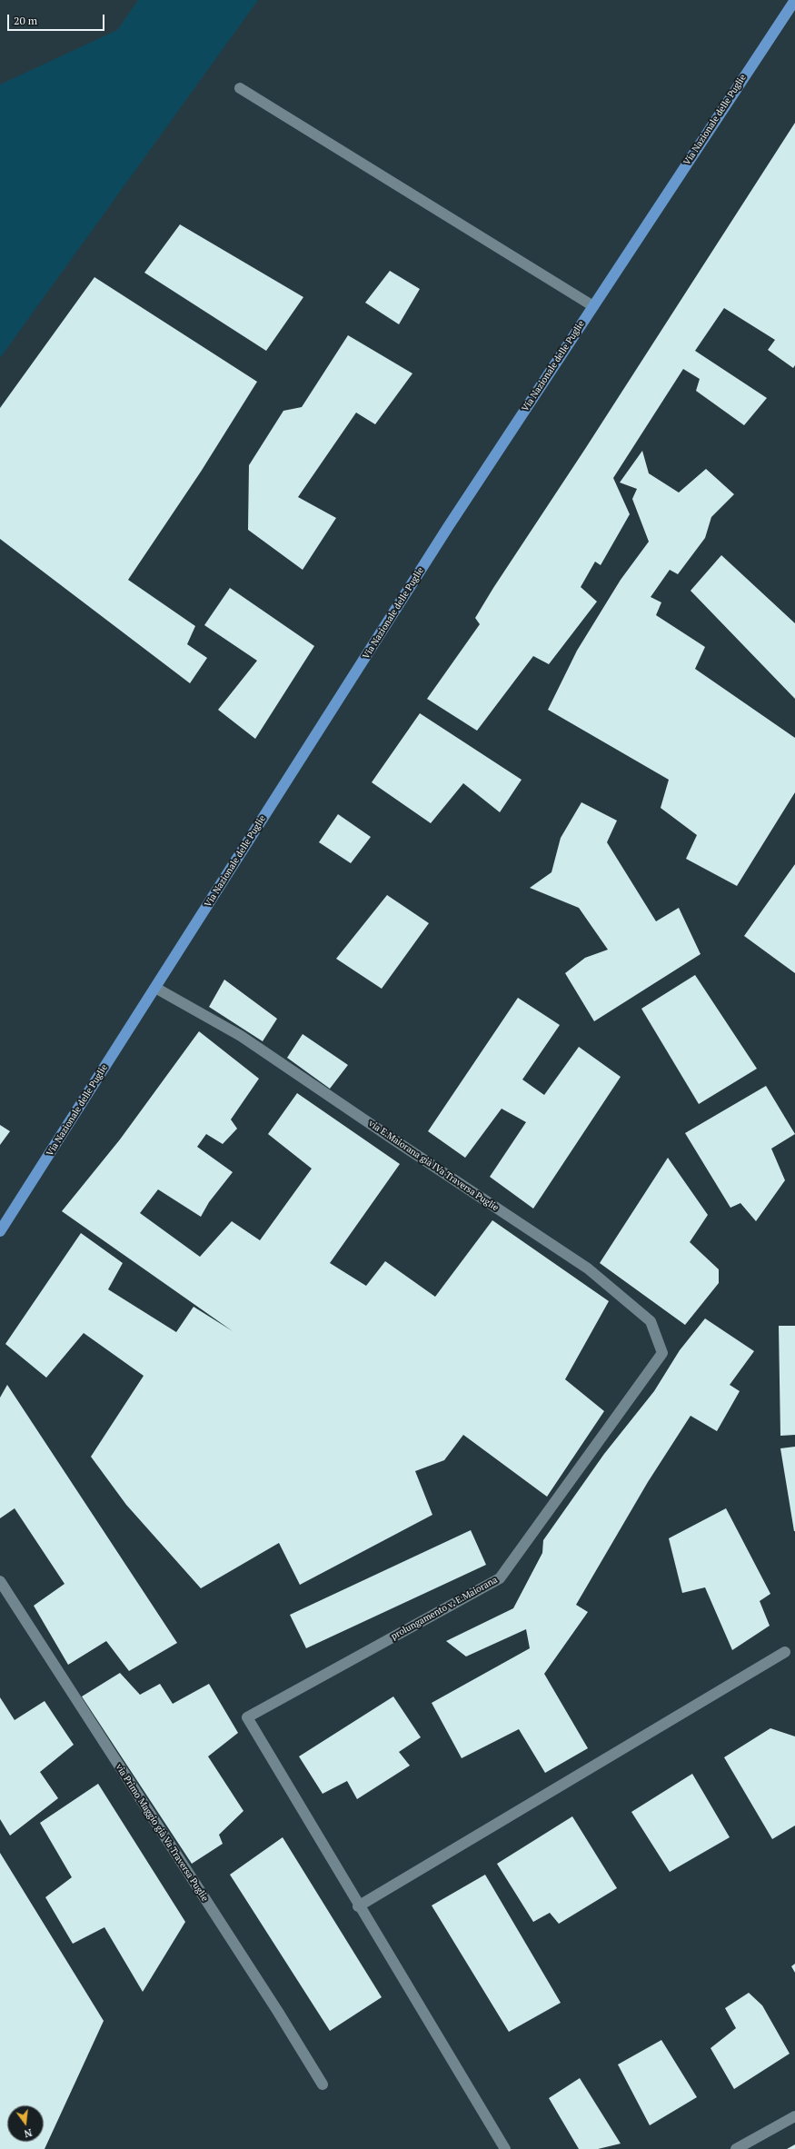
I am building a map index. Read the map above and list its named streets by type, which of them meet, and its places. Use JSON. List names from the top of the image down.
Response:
{
  "streets": {
    "main road": ["Via Nazionale delle Puglie"],
    "street": ["via E.Maiorana già IVa Traversa Puglie", "prolungamento v. E.Maiorana", "via Primo Maggio già Va Traversa Puglie"]
  },
  "crossings": [
    ["Via Nazionale delle Puglie", "via E.Maiorana già IVa Traversa Puglie"],
    ["via E.Maiorana già IVa Traversa Puglie", "prolungamento v. E.Maiorana"]
  ],
  "scale_bar": "20 m",
  "north": "bottom"
}
